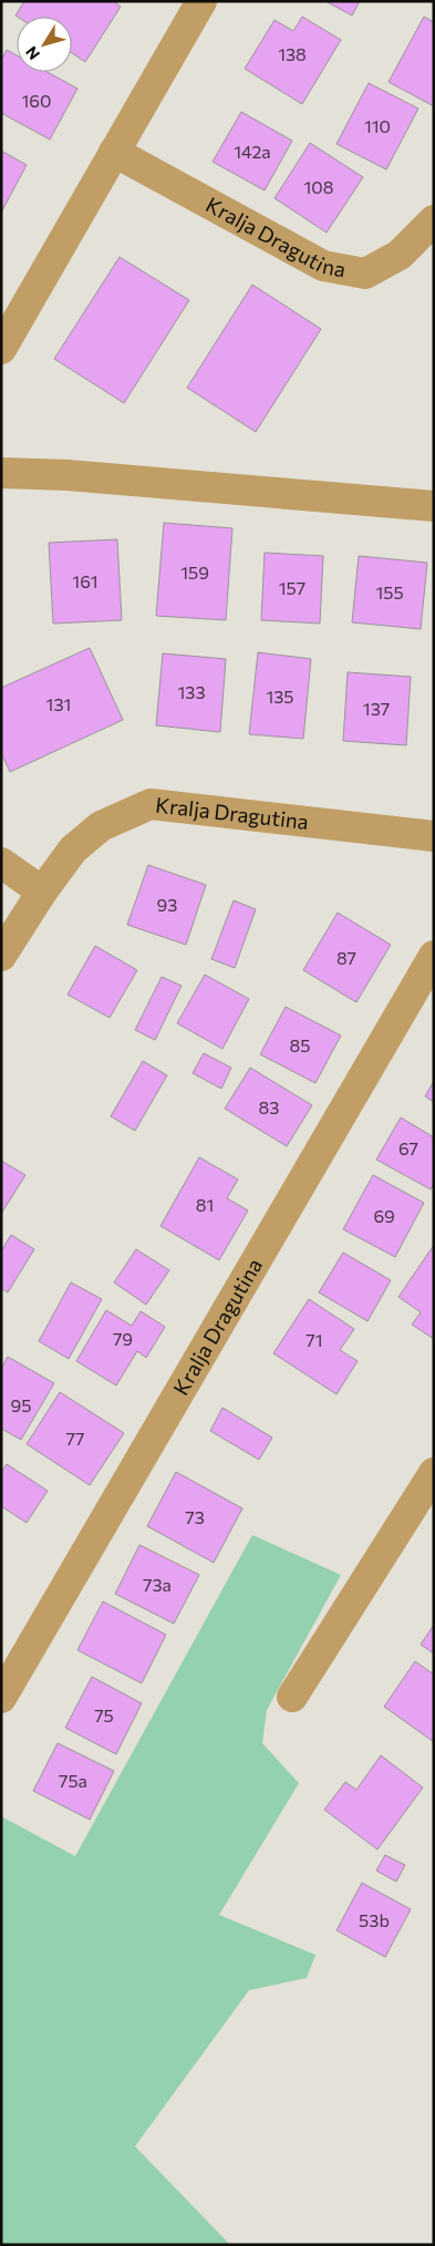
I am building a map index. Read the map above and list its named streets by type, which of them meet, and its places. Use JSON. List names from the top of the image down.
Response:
{
  "streets": {
    "street": ["Kralja Dragutina"]
  },
  "house_numbers": [
    "138",
    "160",
    "110",
    "142a",
    "108",
    "159",
    "161",
    "157",
    "155",
    "133",
    "135",
    "131",
    "137",
    "93",
    "87",
    "85",
    "83",
    "67",
    "81",
    "69",
    "79",
    "71",
    "95",
    "77",
    "73",
    "73a",
    "75",
    "75a",
    "53b"
  ],
  "north": "bottom left"
}
